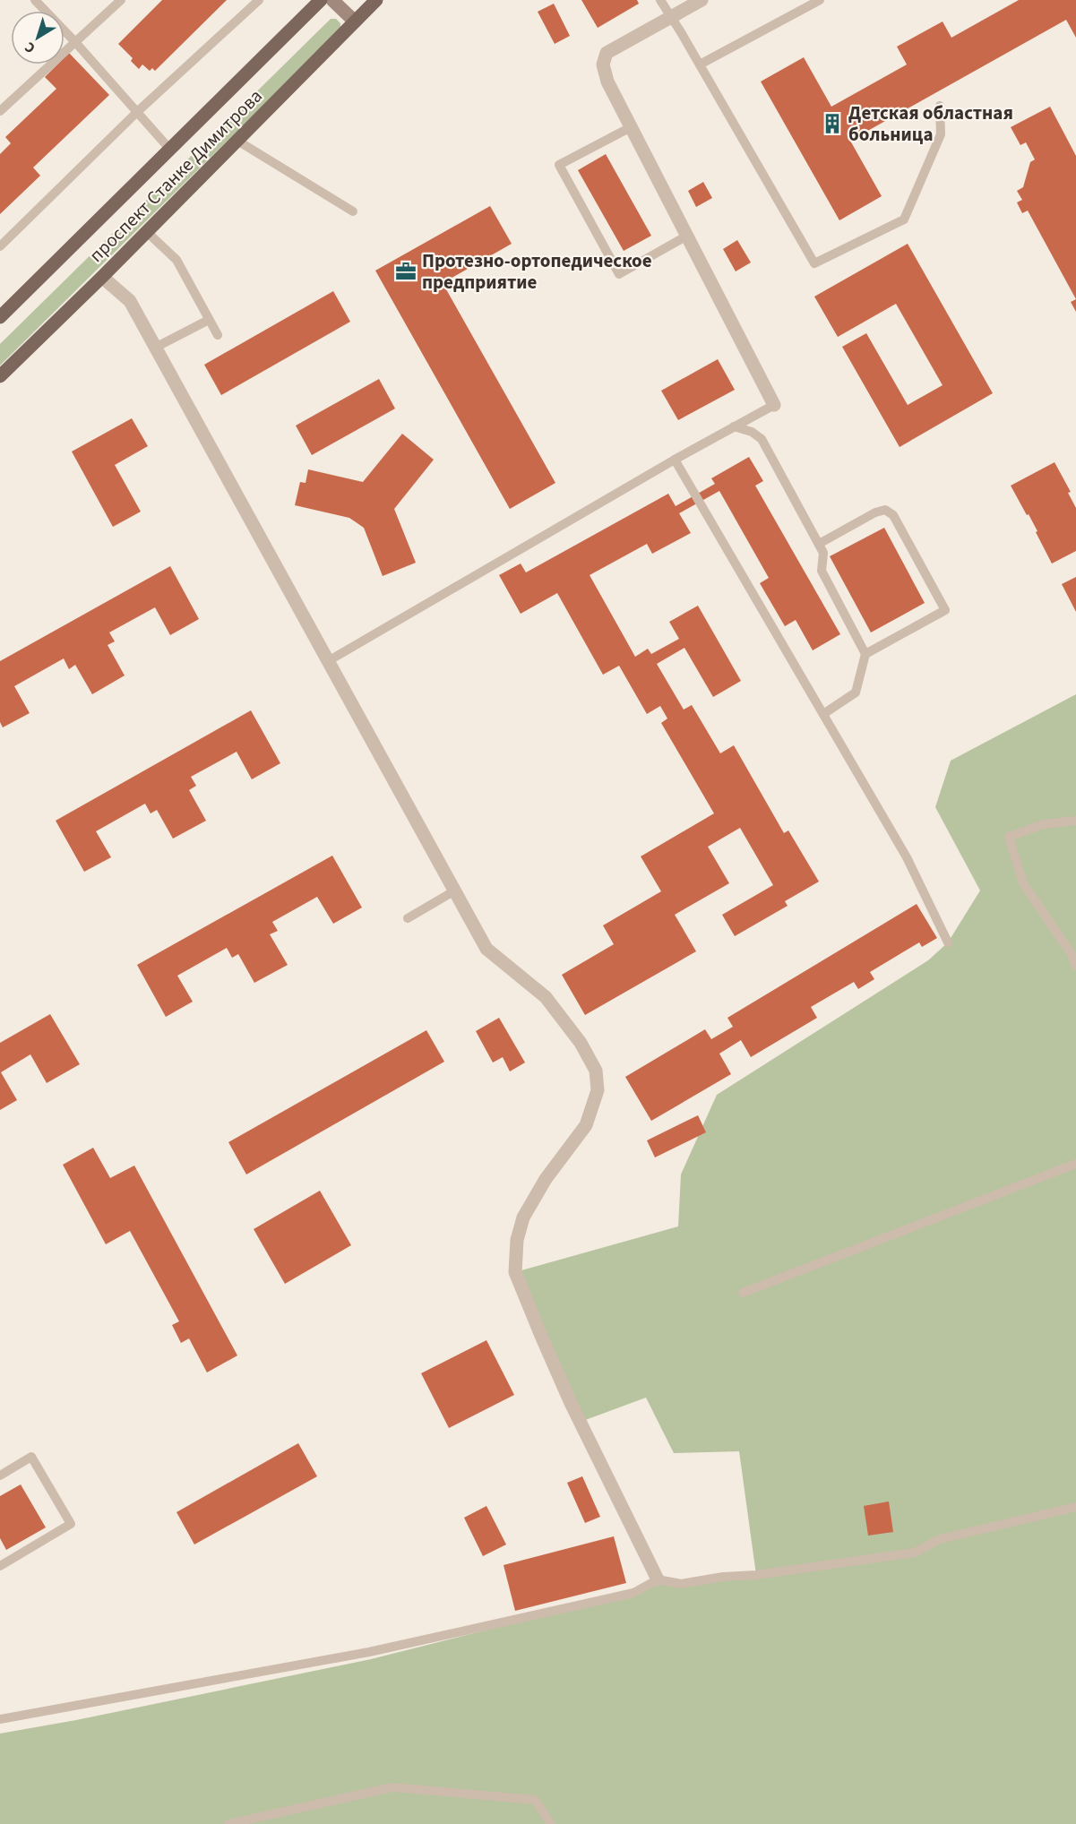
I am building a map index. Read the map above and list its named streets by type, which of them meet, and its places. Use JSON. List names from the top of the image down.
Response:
{
  "streets": {
    "main road": ["проспект Станке Димитрова"]
  },
  "places": {
    "building": ["Детская областная больница"],
    "office": ["Протезно-ортопедическое предприятие"]
  },
  "north": "bottom left"
}
